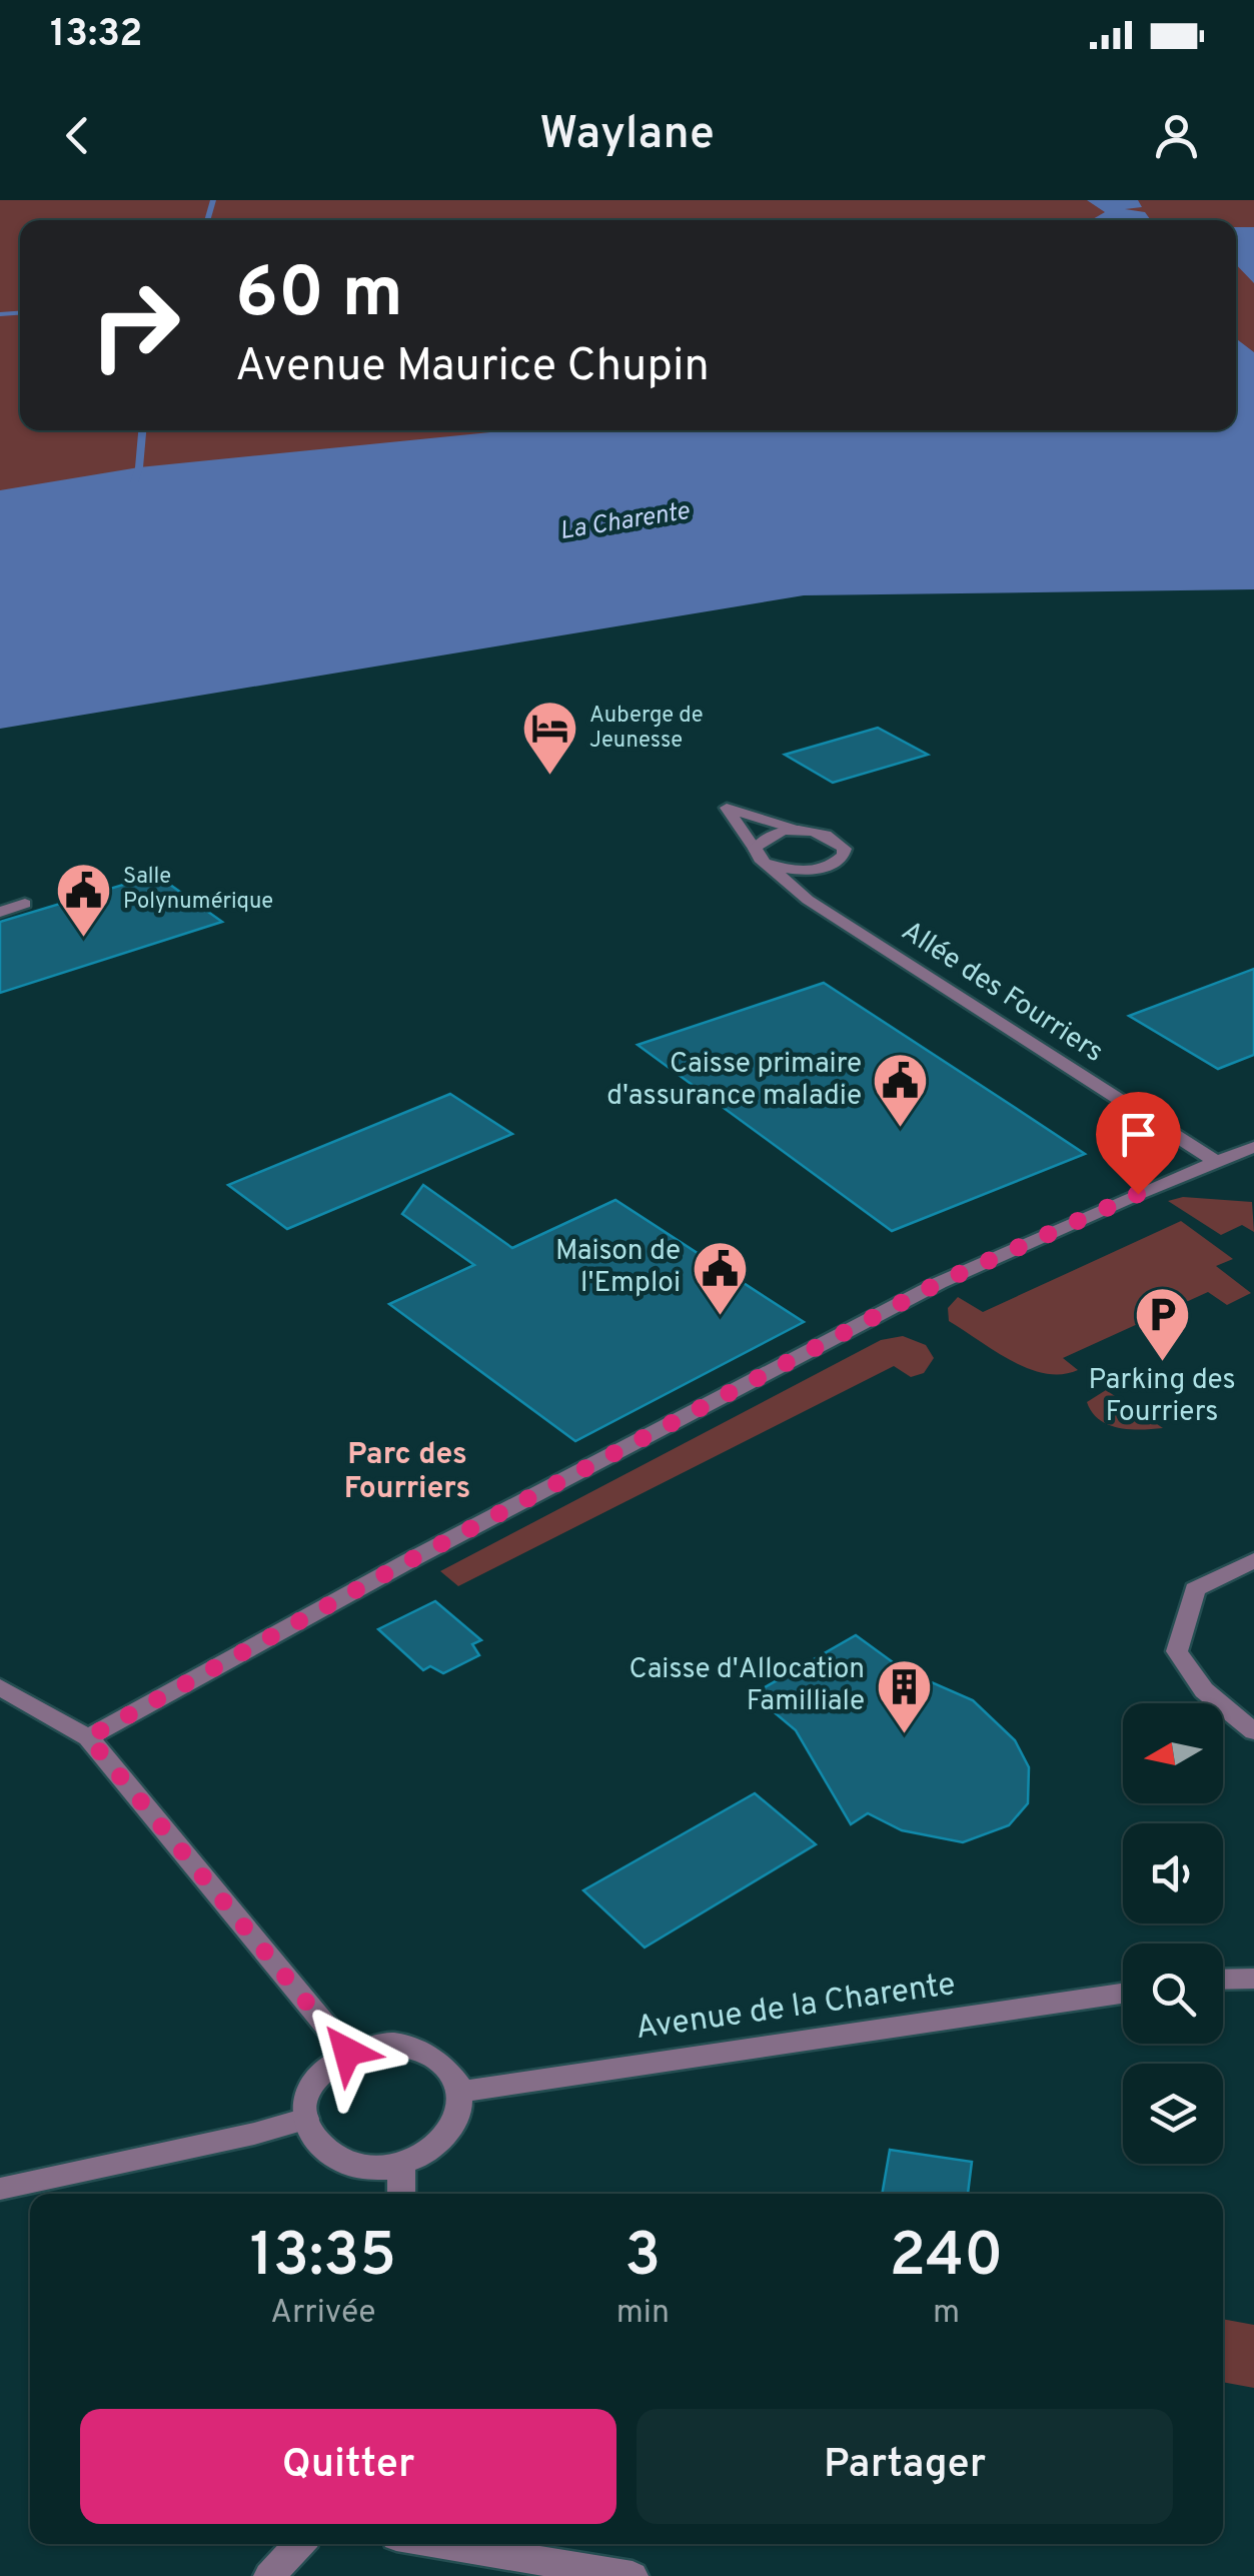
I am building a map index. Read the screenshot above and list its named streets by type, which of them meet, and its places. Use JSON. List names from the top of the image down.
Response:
{
  "streets": {
    "street": ["Allée des Fourriers", "Avenue de la Charente"]
  },
  "districts": ["Parc des Fourriers"],
  "water": ["La Charente"],
  "places": {
    "hotel": ["Auberge de Jeunesse"],
    "public building": ["Salle Polynumérique", "Caisse primaire d'assurance maladie", "Maison de l'Emploi"],
    "parking": ["Parking des Fourriers"],
    "building": ["Caisse d'Allocation Familliale"]
  },
  "north": "left",
  "page": {
    "status": "13:32",
    "header": "Waylane",
    "turn": ["60 m", "Avenue Maurice Chupin"],
    "eta": [
      "13:35",
      "Arrivée",
      "3",
      "min",
      "240",
      "m"
    ],
    "buttons": ["Quitter", "Partager"]
  }
}
